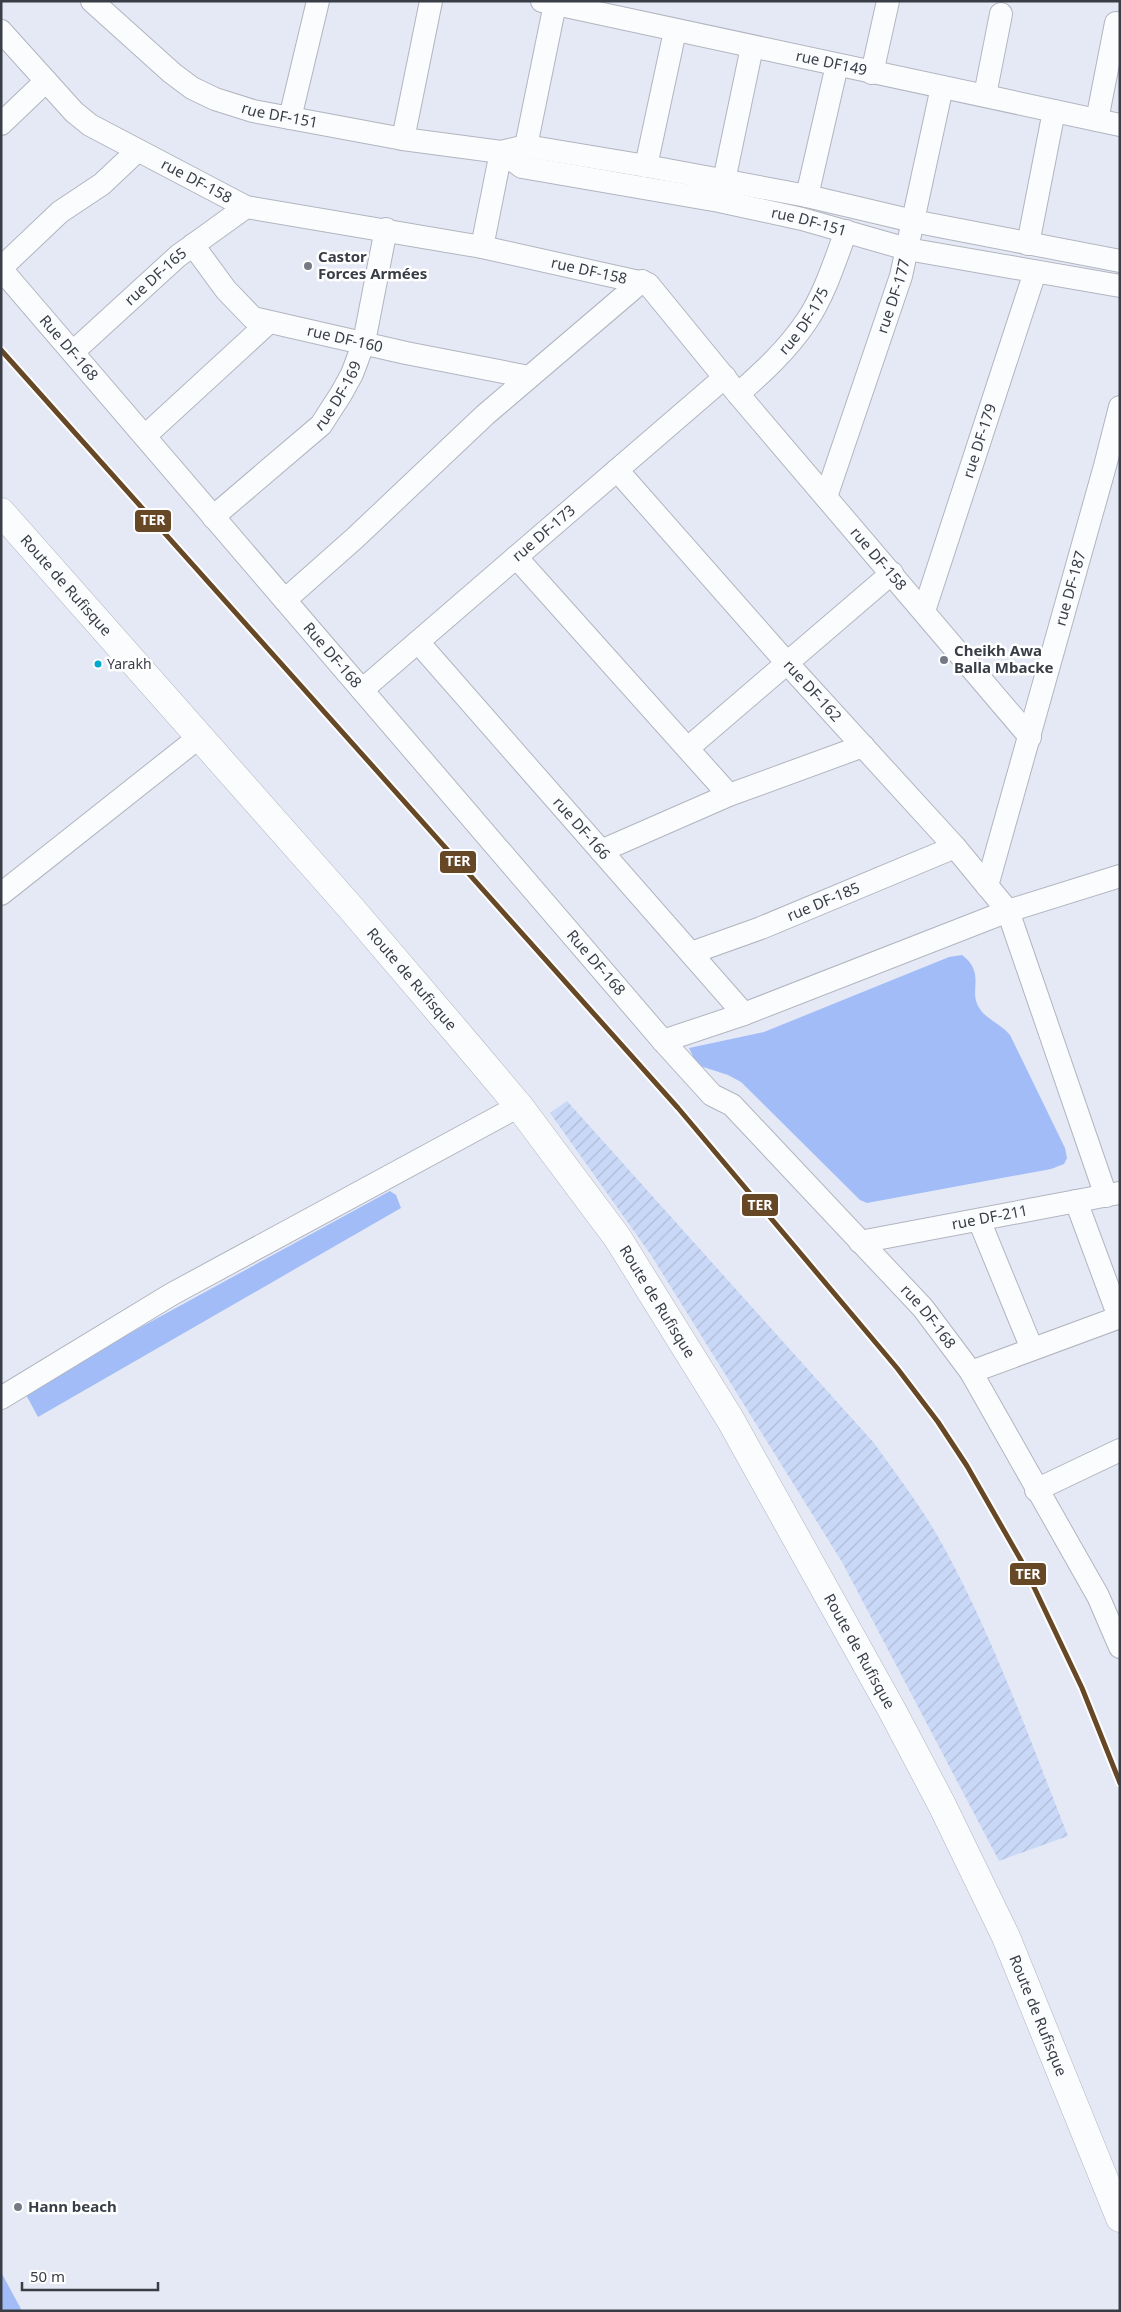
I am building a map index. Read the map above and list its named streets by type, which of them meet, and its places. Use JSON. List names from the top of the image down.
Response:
{
  "streets": {
    "main road": ["Route de Rufisque"],
    "street": [
      "rue DF149",
      "rue DF-151",
      "rue DF-158",
      "rue DF-165",
      "rue DF-177",
      "rue DF-175",
      "rue DF-160",
      "Rue DF-168",
      "rue DF-169",
      "rue DF-179",
      "rue DF-173",
      "rue DF-187",
      "rue DF-162",
      "rue DF-166",
      "rue DF-185",
      "rue DF-211",
      "rue DF-168"
    ]
  },
  "crossings": [
    ["rue DF149", "rue DF-177"],
    ["rue DF-151", "rue DF-177"],
    ["rue DF-151", "rue DF-175"],
    ["rue DF-151", "rue DF-179"],
    ["rue DF-158", "rue DF-165"],
    ["rue DF-158", "rue DF-177"],
    ["rue DF-158", "rue DF-175"],
    ["rue DF-158", "rue DF-169"],
    ["rue DF-158", "rue DF-179"],
    ["rue DF-158", "rue DF-173"],
    ["rue DF-158", "rue DF-187"],
    ["rue DF-165", "rue DF-160"],
    ["rue DF-165", "Rue DF-168"],
    ["rue DF-175", "rue DF-173"],
    ["rue DF-160", "rue DF-169"],
    ["Rue DF-168", "rue DF-169"],
    ["Rue DF-168", "rue DF-173"],
    ["Rue DF-168", "rue DF-168"],
    ["rue DF-173", "rue DF-162"],
    ["rue DF-173", "rue DF-166"],
    ["rue DF-187", "rue DF-162"],
    ["rue DF-162", "rue DF-185"],
    ["rue DF-166", "rue DF-185"],
    ["rue DF-211", "rue DF-168"]
  ],
  "places": [
    "Castor Forces Armées",
    "Cheikh Awa Balla Mbacke",
    "Yarakh",
    "Hann beach"
  ],
  "lines": ["transit line TER"],
  "scale_bar": "50 m"
}
